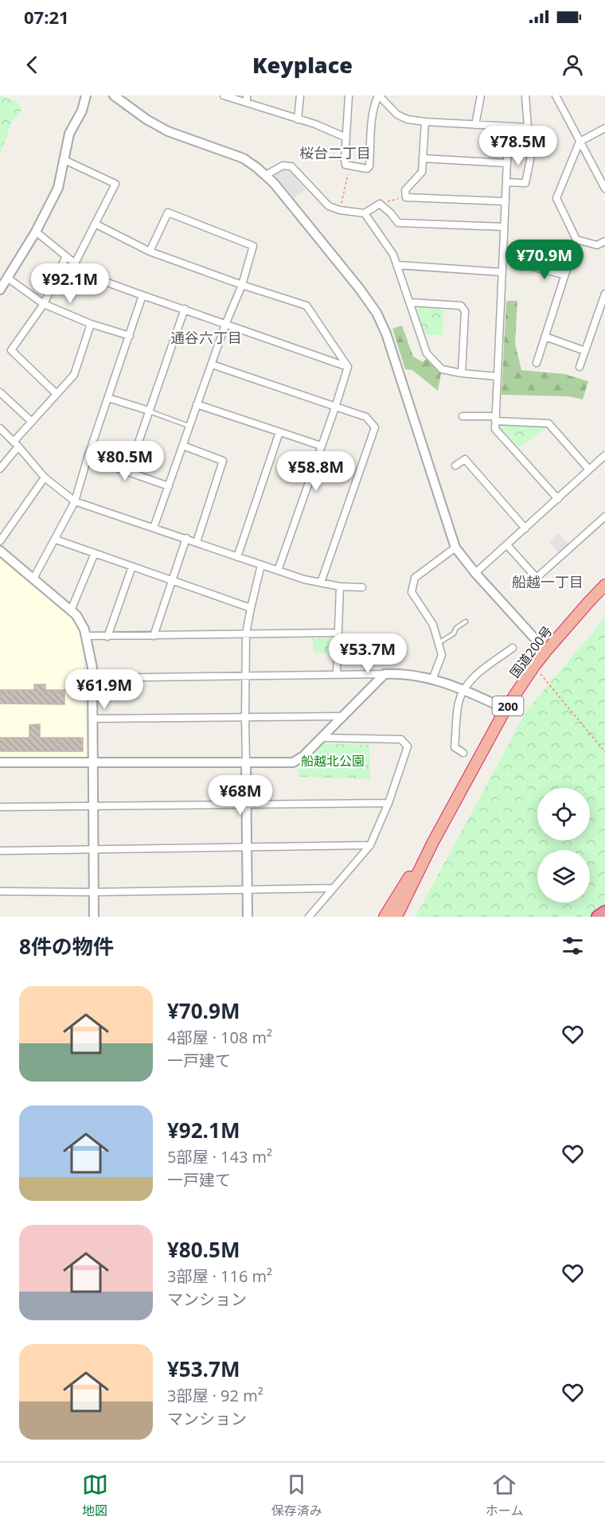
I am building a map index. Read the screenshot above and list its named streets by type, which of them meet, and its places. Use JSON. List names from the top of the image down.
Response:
{
  "streets": {
    "highway": ["国道200号", "200"]
  },
  "districts": ["桜台二丁目", "通谷六丁目", "船越一丁目"],
  "parks": ["船越北公園"],
  "page": {
    "status": "07:21",
    "header": "Keyplace",
    "price": [
      "¥78.5M",
      "¥70.9M",
      "¥92.1M",
      "¥80.5M",
      "¥58.8M",
      "¥53.7M",
      "¥61.9M",
      "¥68M"
    ],
    "heading": "8件の物件",
    "list": [
      {
        "name": "¥70.9M",
        "note": "4部屋 · 108 m² · 一戸建て"
      },
      {
        "name": "¥92.1M",
        "note": "5部屋 · 143 m² · 一戸建て"
      },
      {
        "name": "¥80.5M",
        "note": "3部屋 · 116 m² · マンション"
      },
      {
        "name": "¥53.7M",
        "note": "3部屋 · 92 m² · マンション"
      }
    ],
    "tabs": ["地図", "保存済み", "ホーム"]
  }
}
